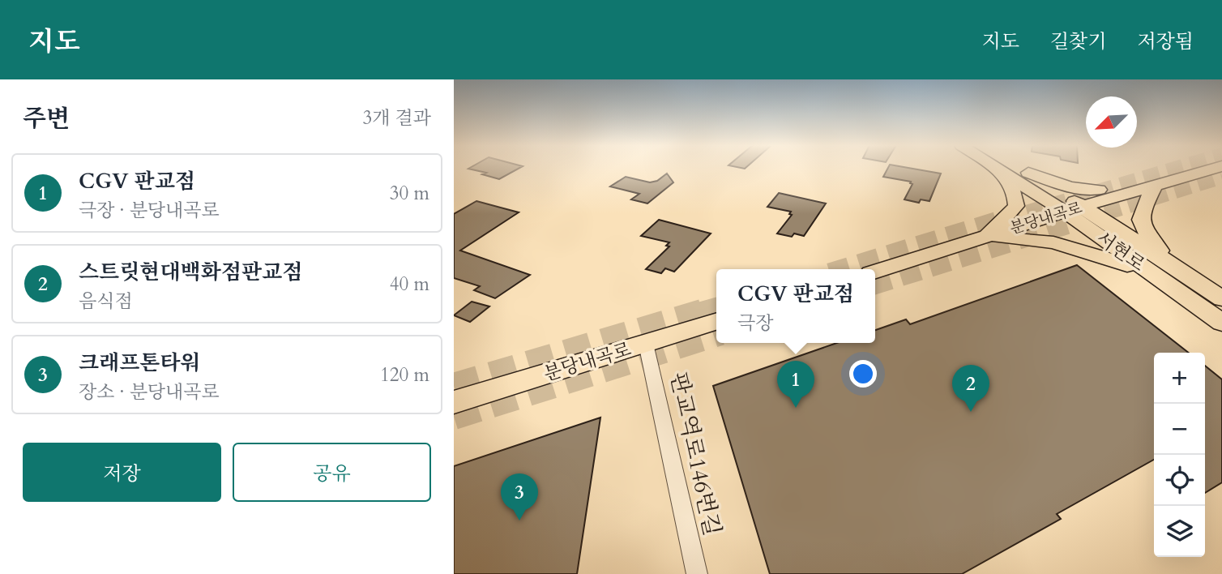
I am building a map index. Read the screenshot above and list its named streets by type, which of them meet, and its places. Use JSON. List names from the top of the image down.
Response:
{
  "streets": {
    "main road": ["분당내곡로", "서현로"],
    "street": ["판교역로146번길"]
  },
  "crossings": [
    ["분당내곡로", "서현로"],
    ["분당내곡로", "판교역로146번길"]
  ],
  "north": "bottom left",
  "page": {
    "header": "지도",
    "nav": ["지도", "길찾기", "저장됨"],
    "heading": ["주변", "3개 결과"],
    "list": [
      {
        "mark": "1",
        "name": "CGV 판교점",
        "note": "극장 · 분당내곡로",
        "value": "30 m"
      },
      {
        "mark": "2",
        "name": "스트릿현대백화점판교점",
        "note": "음식점",
        "value": "40 m"
      },
      {
        "mark": "3",
        "name": "크래프톤타워",
        "note": "장소 · 분당내곡로",
        "value": "120 m"
      }
    ],
    "popup": ["CGV 판교점", "극장"],
    "map_buttons": ["+", "−"],
    "pins": ["1", "2", "3"],
    "buttons": ["저장", "공유"]
  }
}
